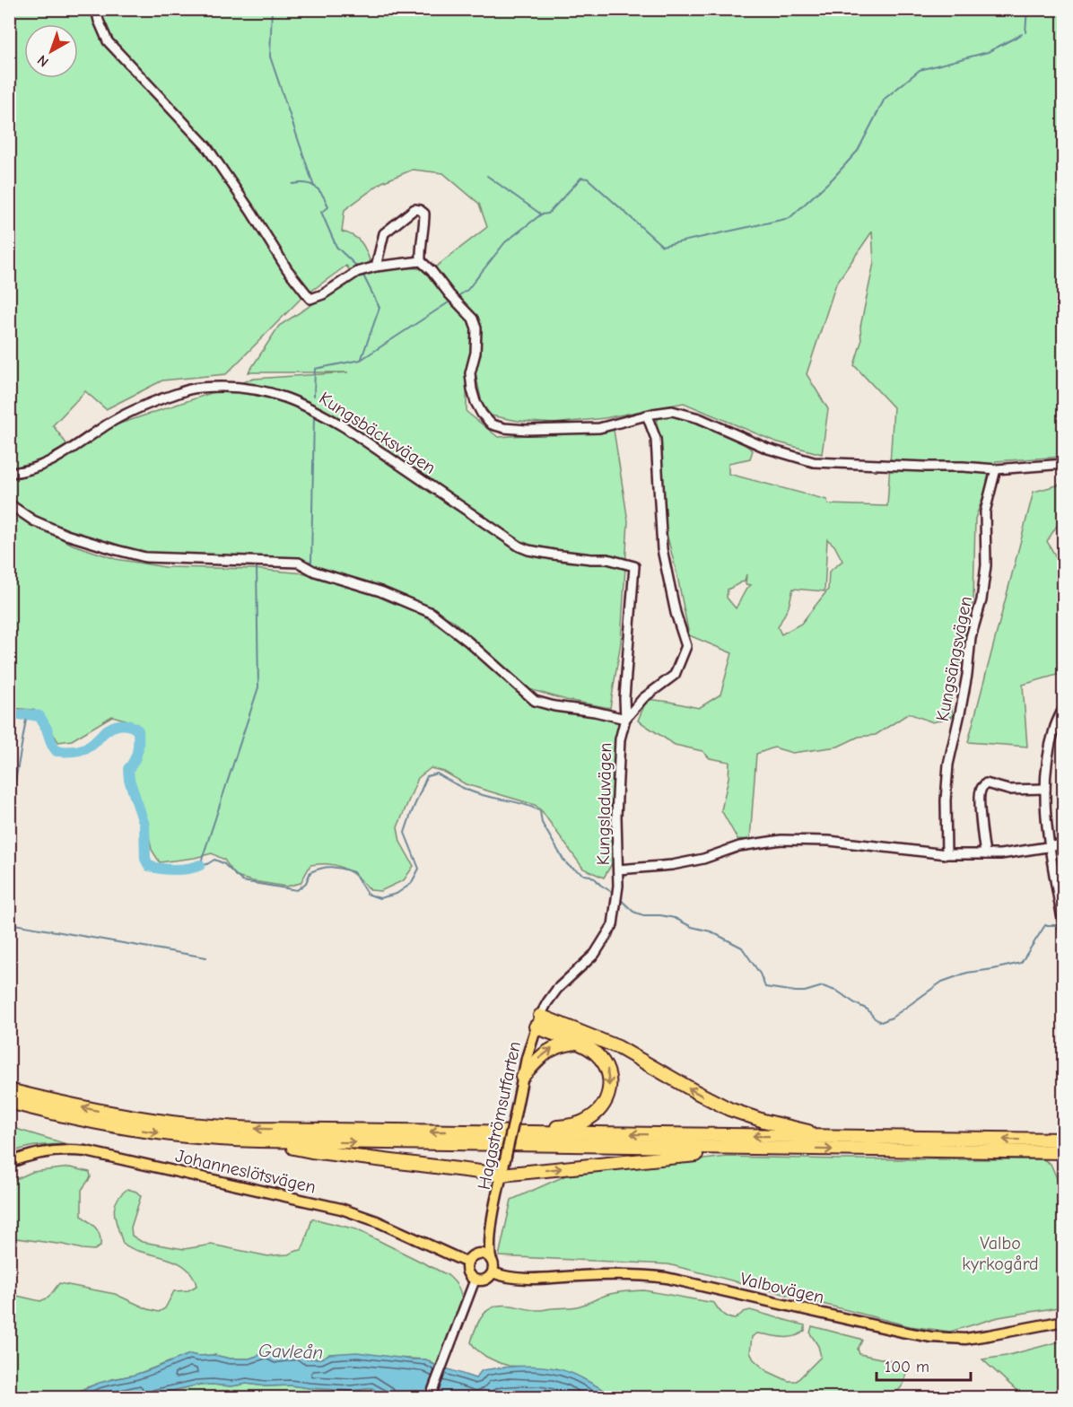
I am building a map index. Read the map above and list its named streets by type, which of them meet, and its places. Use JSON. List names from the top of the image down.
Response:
{
  "streets": {
    "main road": ["Hagaströmsutfarten", "Johanneslötsvägen", "Valbovägen"],
    "street": ["Kungsbäcksvägen", "Kungsängsvägen", "Kungsladuvägen"]
  },
  "crossings": [
    ["Kungsbäcksvägen", "Kungsladuvägen"],
    ["Kungsladuvägen", "Hagaströmsutfarten"],
    ["Hagaströmsutfarten", "Johanneslötsvägen"],
    ["Hagaströmsutfarten", "Valbovägen"],
    ["Johanneslötsvägen", "Valbovägen"]
  ],
  "water": ["Gavleån"],
  "parks": ["Valbo kyrkogård"],
  "scale_bar": "100 m",
  "north": "bottom left"
}
